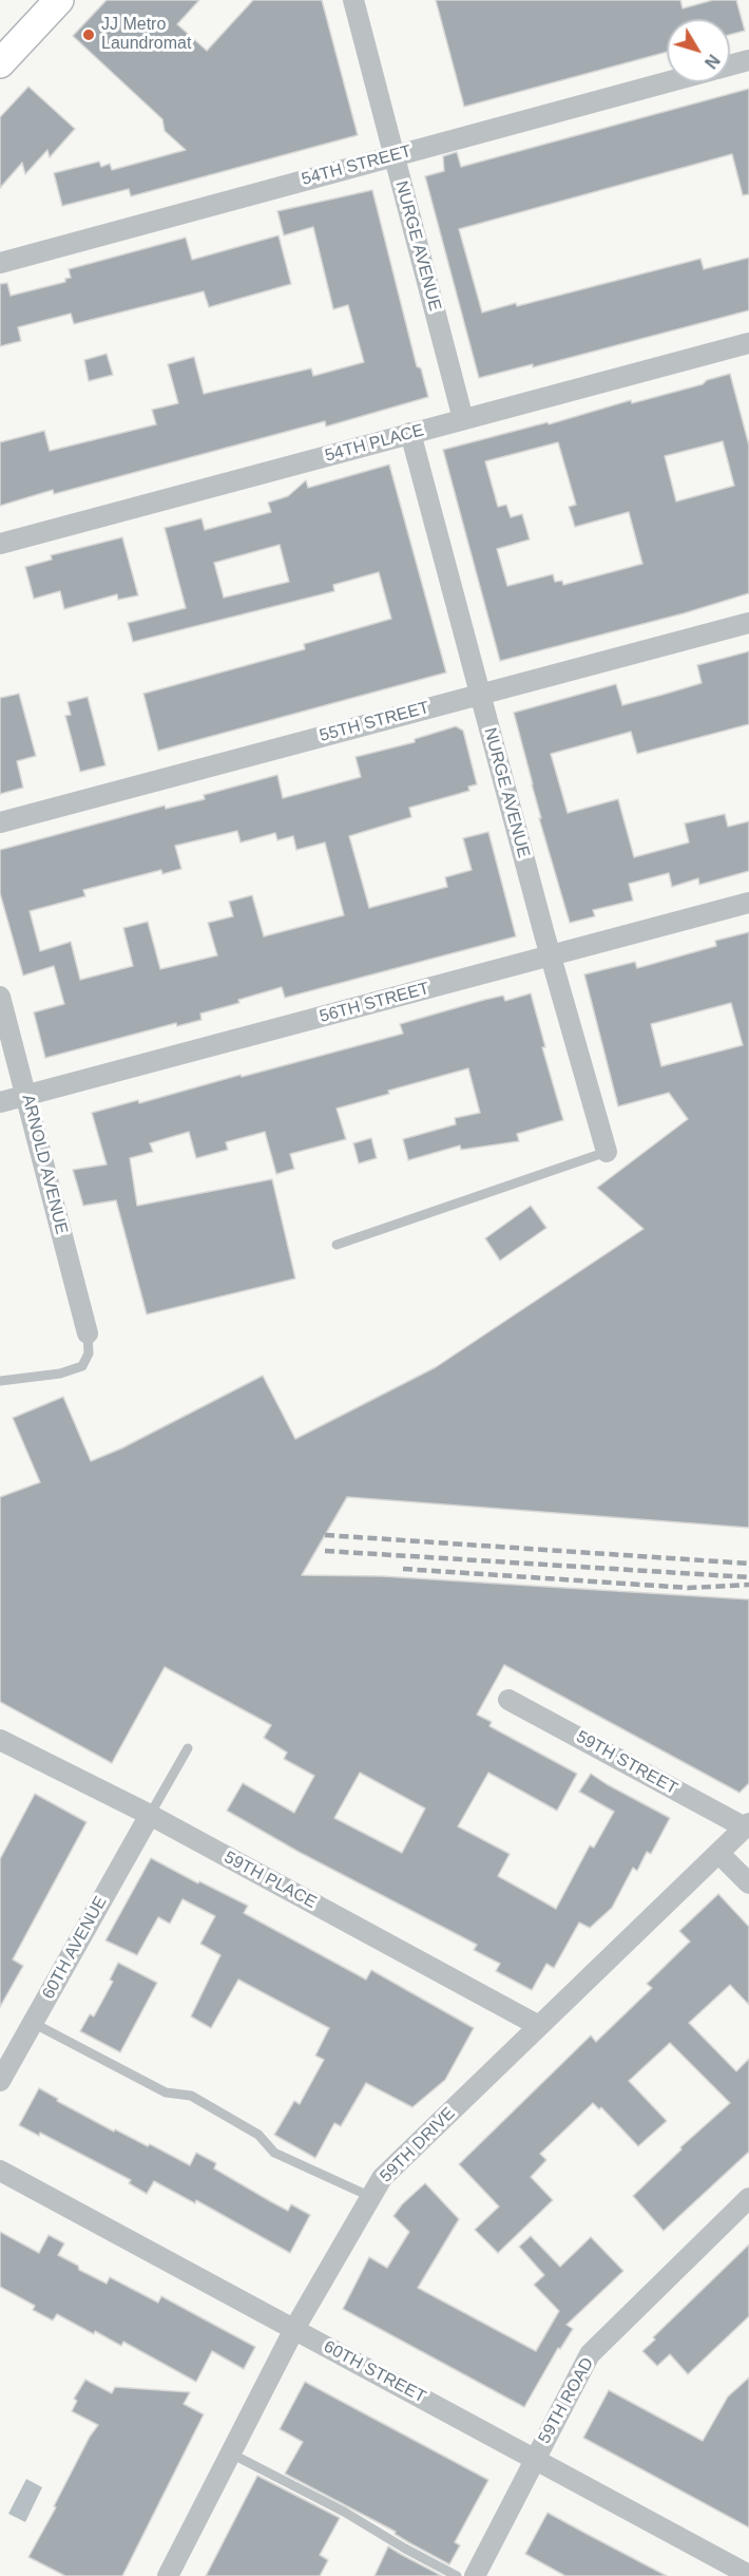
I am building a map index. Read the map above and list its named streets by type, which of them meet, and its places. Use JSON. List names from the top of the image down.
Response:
{
  "streets": {
    "street": [
      "54TH STREET",
      "NURGE AVENUE",
      "54TH PLACE",
      "55TH STREET",
      "56TH STREET",
      "ARNOLD AVENUE",
      "59TH STREET",
      "59TH PLACE",
      "60TH AVENUE",
      "59TH DRIVE",
      "60TH STREET",
      "59TH ROAD"
    ]
  },
  "crossings": [
    ["54TH STREET", "NURGE AVENUE"],
    ["NURGE AVENUE", "54TH PLACE"],
    ["NURGE AVENUE", "55TH STREET"],
    ["NURGE AVENUE", "56TH STREET"],
    ["56TH STREET", "ARNOLD AVENUE"],
    ["59TH STREET", "59TH DRIVE"],
    ["59TH PLACE", "60TH AVENUE"],
    ["59TH PLACE", "59TH DRIVE"],
    ["59TH DRIVE", "60TH STREET"],
    ["60TH STREET", "59TH ROAD"]
  ],
  "places": ["JJ Metro Laundromat"],
  "north": "bottom right"
}
